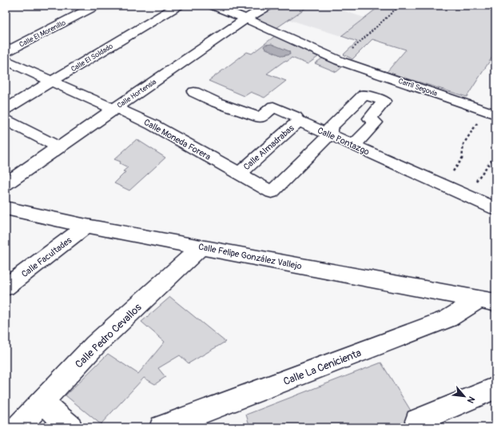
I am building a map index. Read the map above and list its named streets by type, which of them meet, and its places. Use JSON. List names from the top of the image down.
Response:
{
  "streets": {
    "street": [
      "Calle El Morenillo",
      "Calle El Soldado",
      "Carril Segovia",
      "Calle Hortensia",
      "Calle Moneda Forera",
      "Calle Pontazgo",
      "Calle Almadrabas",
      "Calle Felipe González Vallejo",
      "Calle Facultades",
      "Calle Pedro Cevallos",
      "Calle La Cenicienta"
    ]
  },
  "crossings": [
    ["Calle El Soldado", "Calle Moneda Forera"],
    ["Carril Segovia", "Calle Hortensia"],
    ["Calle Hortensia", "Calle Moneda Forera"],
    ["Calle Moneda Forera", "Calle Pontazgo"],
    ["Calle Moneda Forera", "Calle Almadrabas"],
    ["Calle Pontazgo", "Calle Almadrabas"],
    ["Calle Felipe González Vallejo", "Calle Facultades"],
    ["Calle Felipe González Vallejo", "Calle Pedro Cevallos"],
    ["Calle Felipe González Vallejo", "Calle La Cenicienta"]
  ],
  "north": "bottom right"
}
